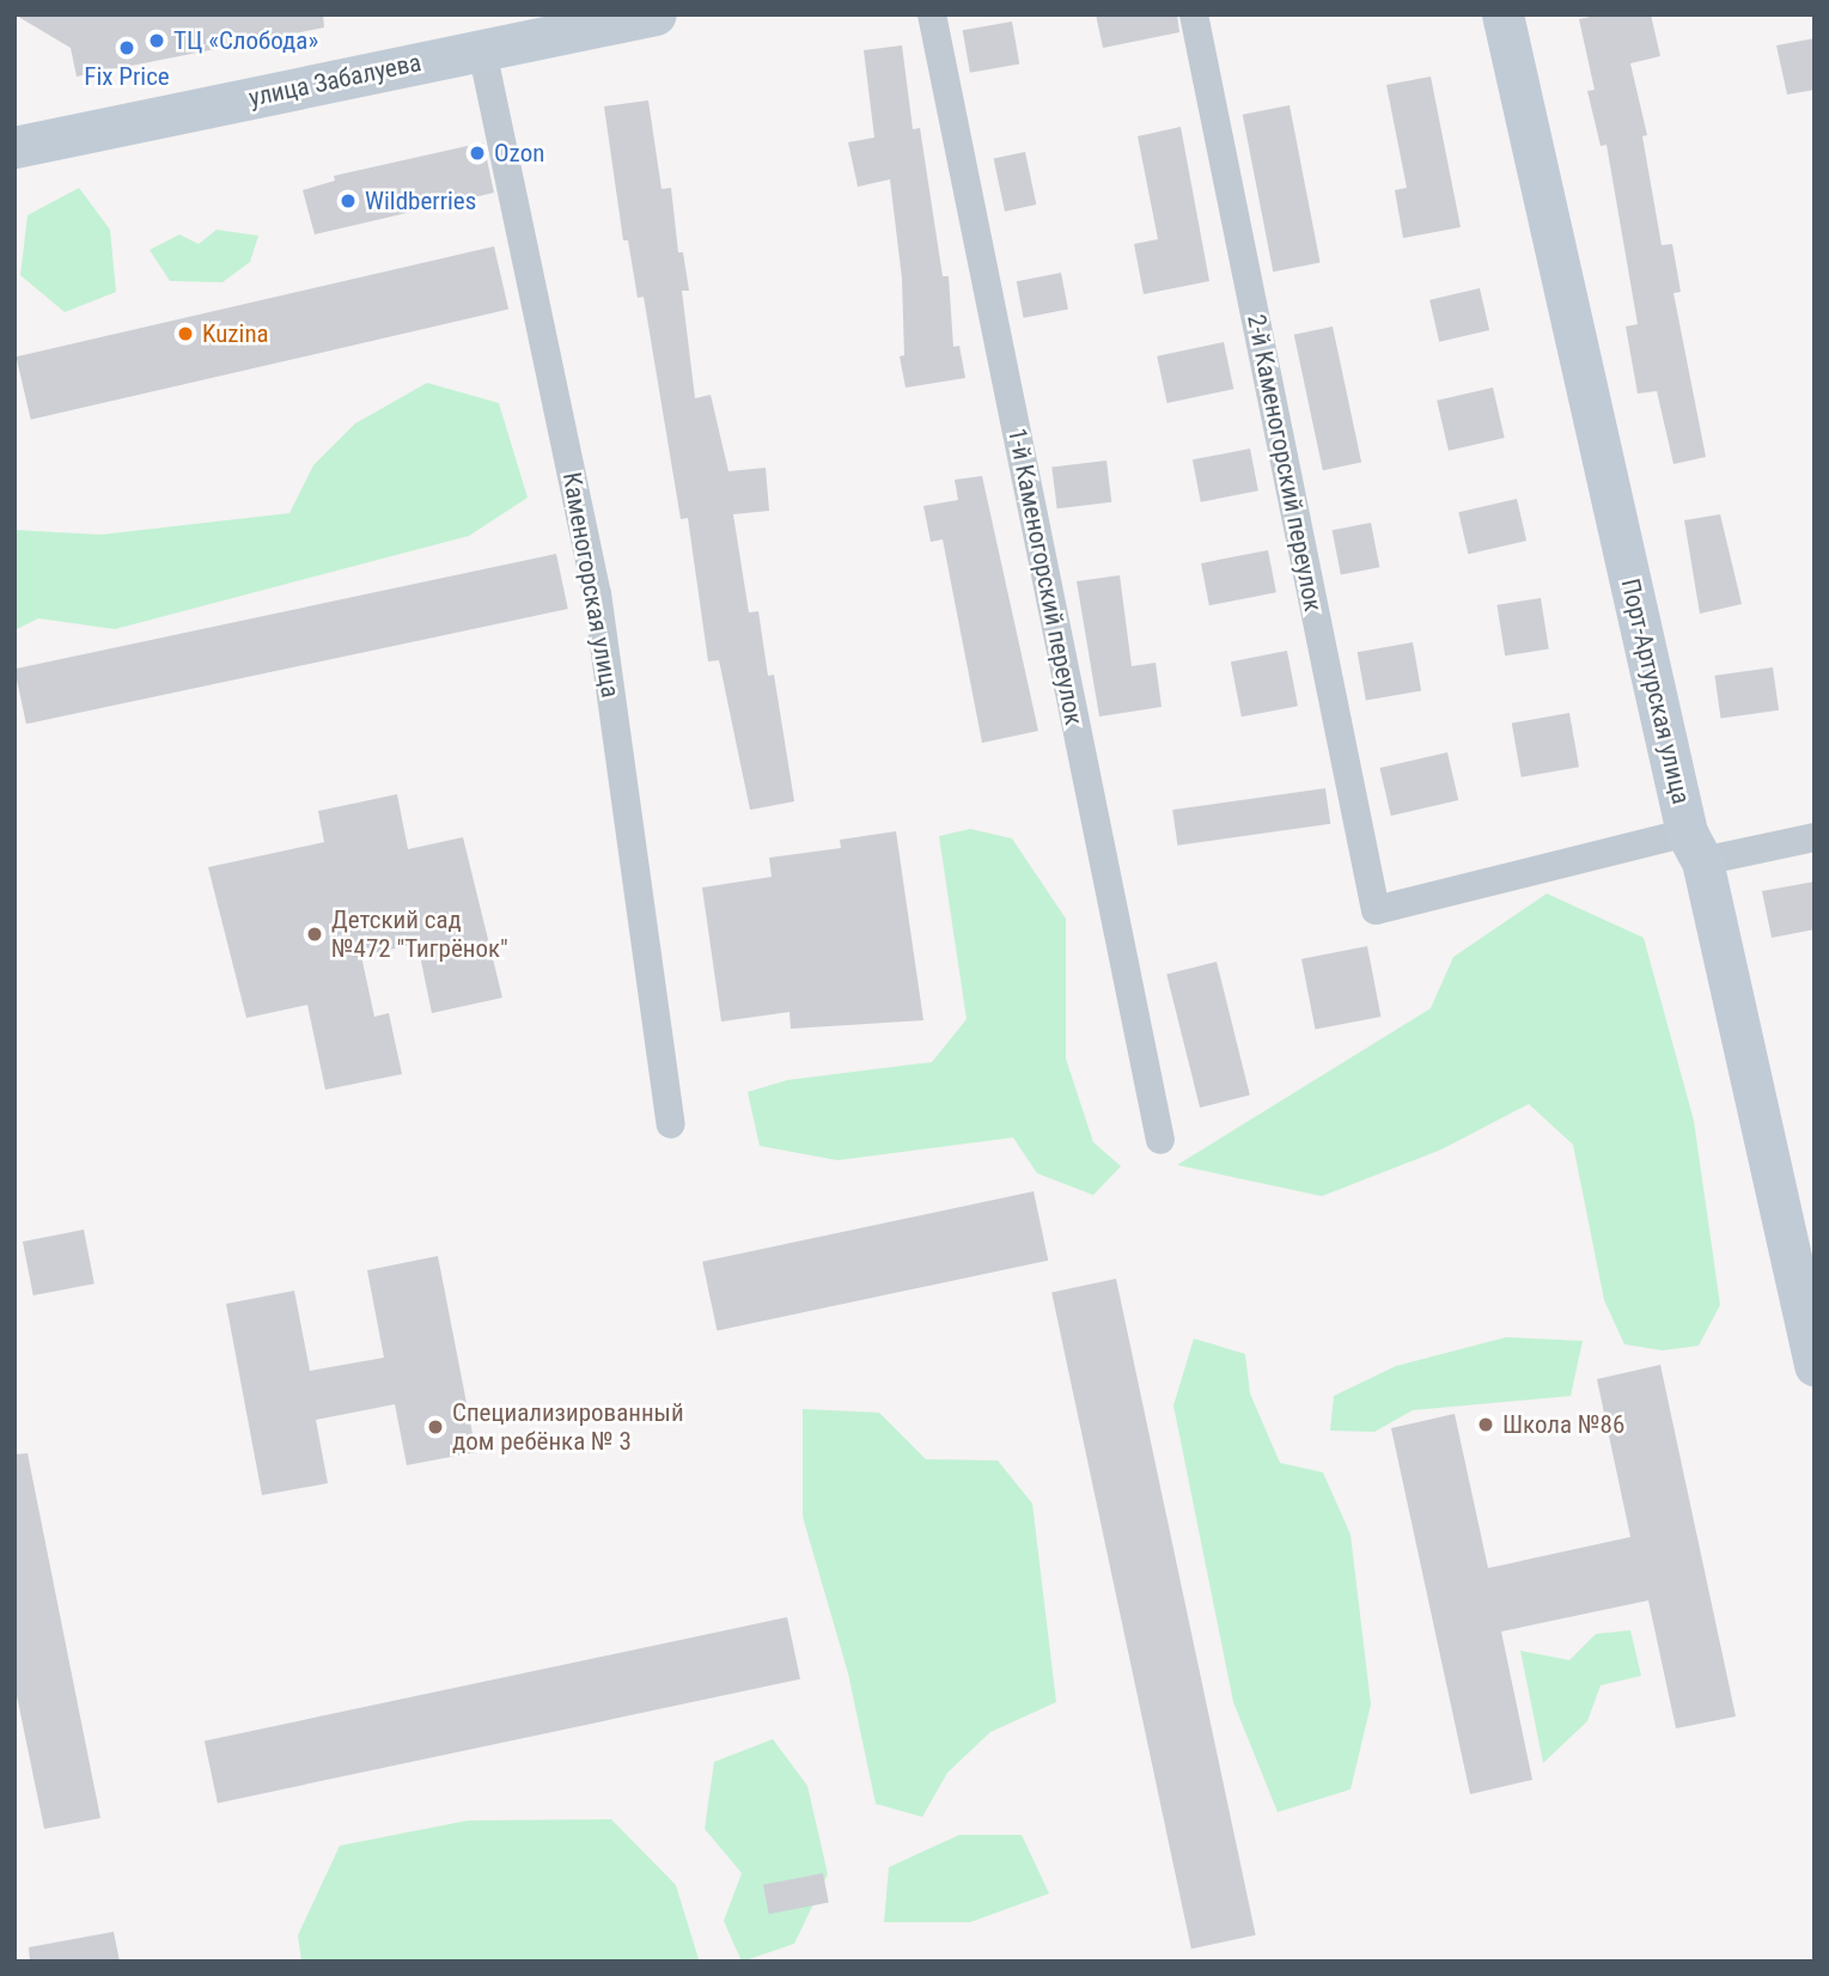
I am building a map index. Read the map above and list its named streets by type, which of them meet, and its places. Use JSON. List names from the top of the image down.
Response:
{
  "streets": {
    "street": [
      "улица Забалуева",
      "2-й Каменогорский переулок",
      "1-й Каменогорский переулок",
      "Каменогорская улица",
      "Порт-Артурская улица"
    ]
  },
  "crossings": [
    ["улица Забалуева", "Каменогорская улица"],
    ["2-й Каменогорский переулок", "Порт-Артурская улица"]
  ],
  "places": [
    "ТЦ «Слобода»",
    "Fix Price",
    "Ozon",
    "Wildberries",
    "Kuzina",
    "Детский сад №472 \"Тигрёнок\"",
    "Школа №86",
    "Специализированный дом ребёнка № 3"
  ]
}
